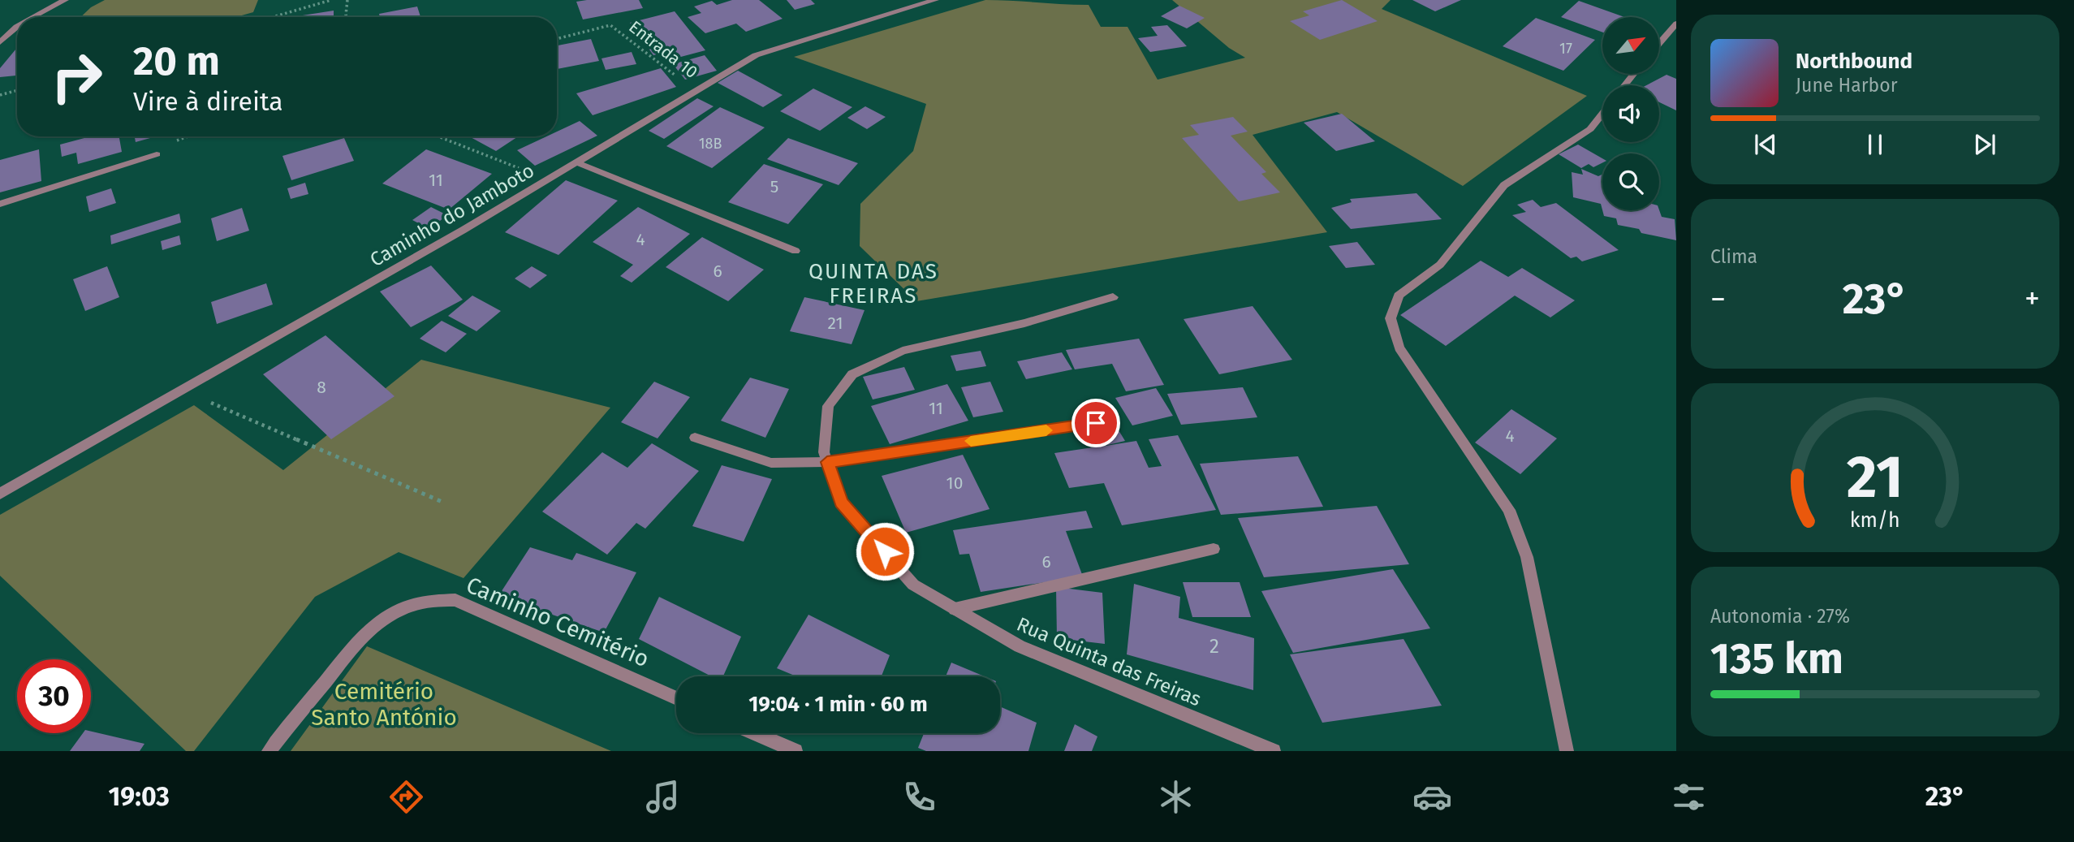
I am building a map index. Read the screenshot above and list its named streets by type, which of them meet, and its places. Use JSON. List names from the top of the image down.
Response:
{
  "streets": {
    "street": ["Caminho do Jamboto", "Caminho Cemitério", "Rua Quinta das Freiras"],
    "path": ["Entrada 10"]
  },
  "crossings": [
    ["Entrada 10", "Caminho do Jamboto"]
  ],
  "districts": ["QUINTA DAS FREIRAS"],
  "parks": ["Cemitério Santo António"],
  "house_numbers": [
    "17",
    "18B",
    "11",
    "5",
    "4",
    "6",
    "21",
    "8",
    "11",
    "4",
    "10",
    "6",
    "2"
  ],
  "north": "top right",
  "page": {
    "turn": ["20 m", "Vire à direita"],
    "song": ["Northbound", "June Harbor"],
    "tile": [
      "Clima",
      ["Autonomia · 27%", "135 km"]
    ],
    "heat": ["−", "23°", "+"],
    "limit": "30",
    "trip": "19:04 · 1 min · 60 m",
    "tabs": ["19:03", "23°"],
    "gauge": ["21", "km/h"]
  }
}
